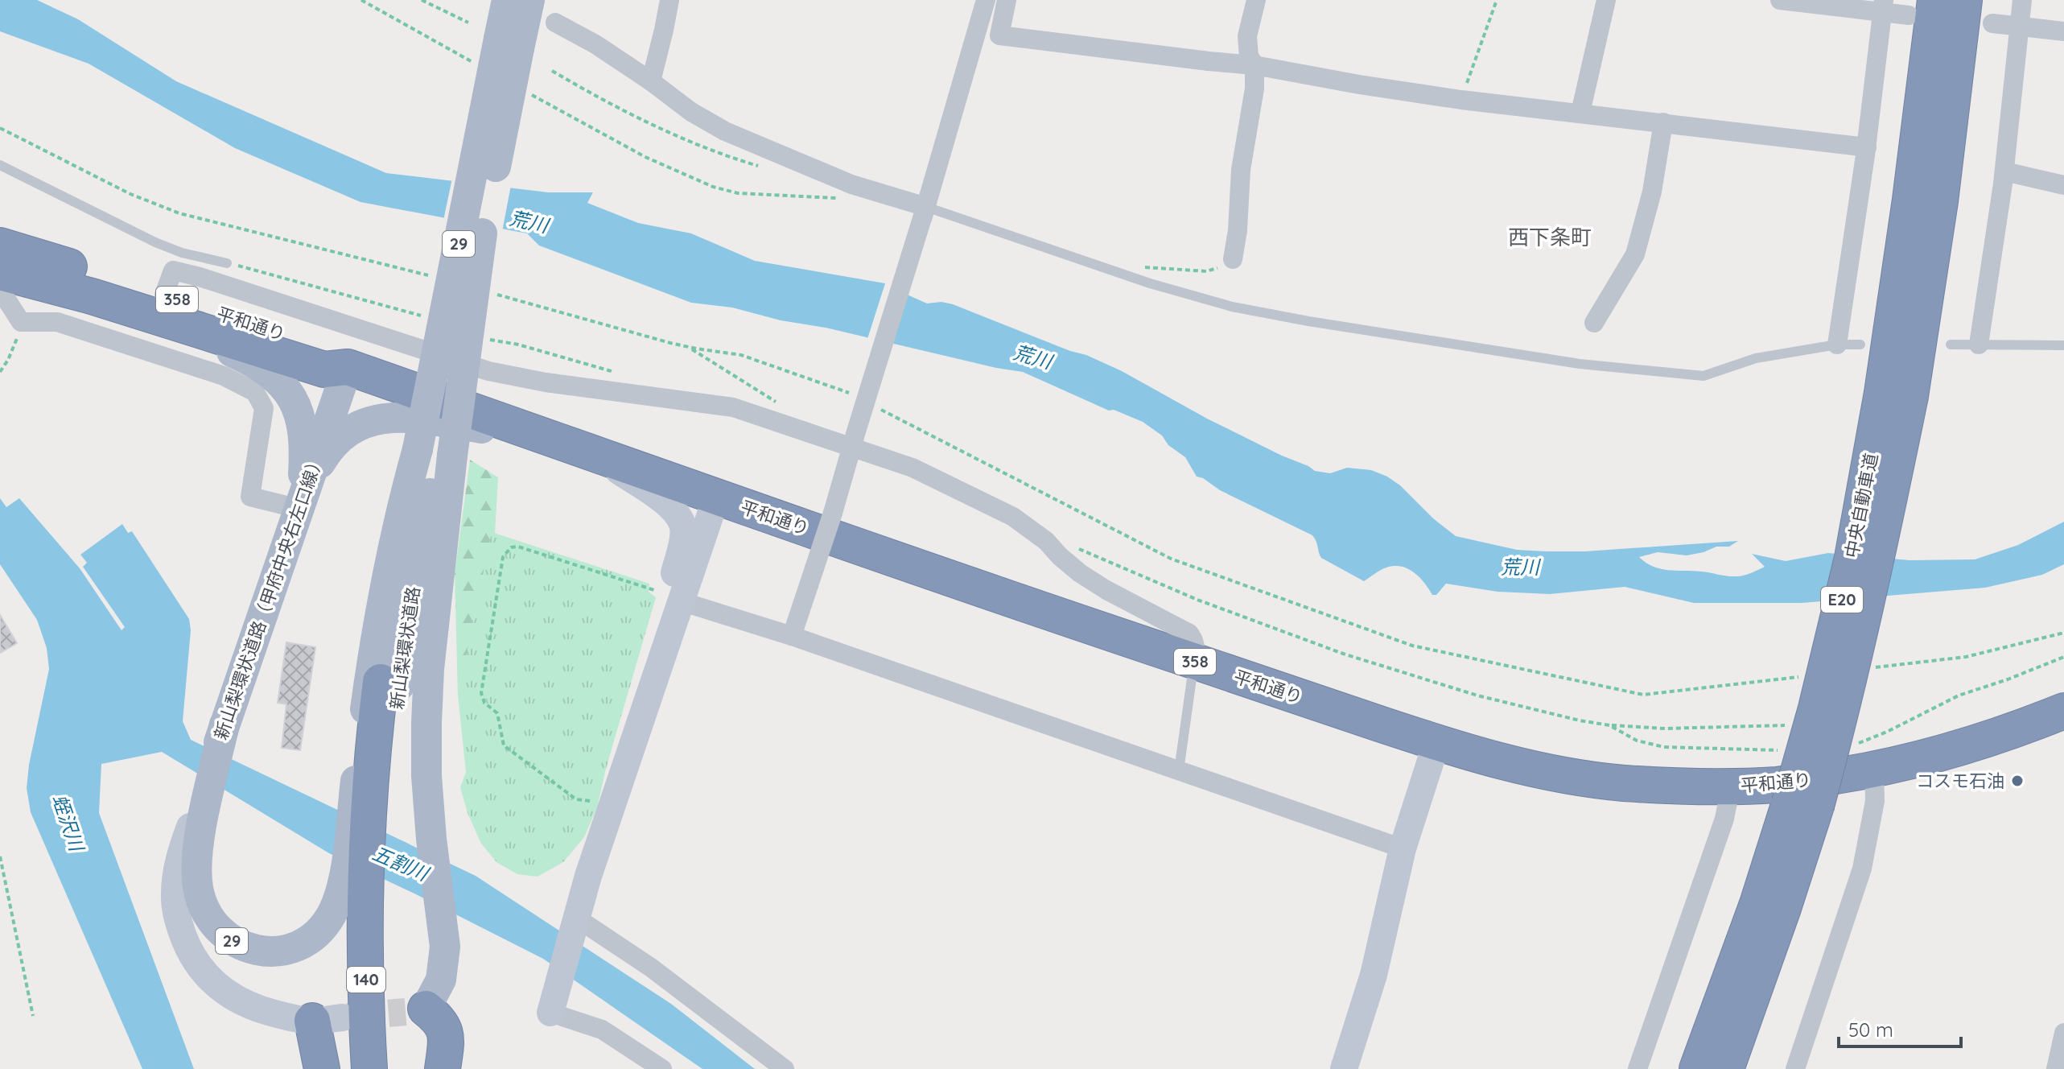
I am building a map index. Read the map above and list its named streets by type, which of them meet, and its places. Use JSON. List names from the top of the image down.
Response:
{
  "streets": {
    "highway": [
      "358",
      "平和通り",
      "中央自動車道",
      "E20",
      "新山梨環状道路",
      "140"
    ],
    "main road": ["29", "新山梨環状道路（甲府中央右左口線）"]
  },
  "crossings": [
    ["29", "新山梨環状道路（甲府中央右左口線）"],
    ["29", "新山梨環状道路"],
    ["29", "140"],
    ["平和通り", "新山梨環状道路（甲府中央右左口線）"],
    ["新山梨環状道路", "140"]
  ],
  "districts": ["西下条町"],
  "water": ["荒川", "蛭沢川", "五割川"],
  "places": ["コスモ石油"],
  "scale_bar": "50 m"
}
